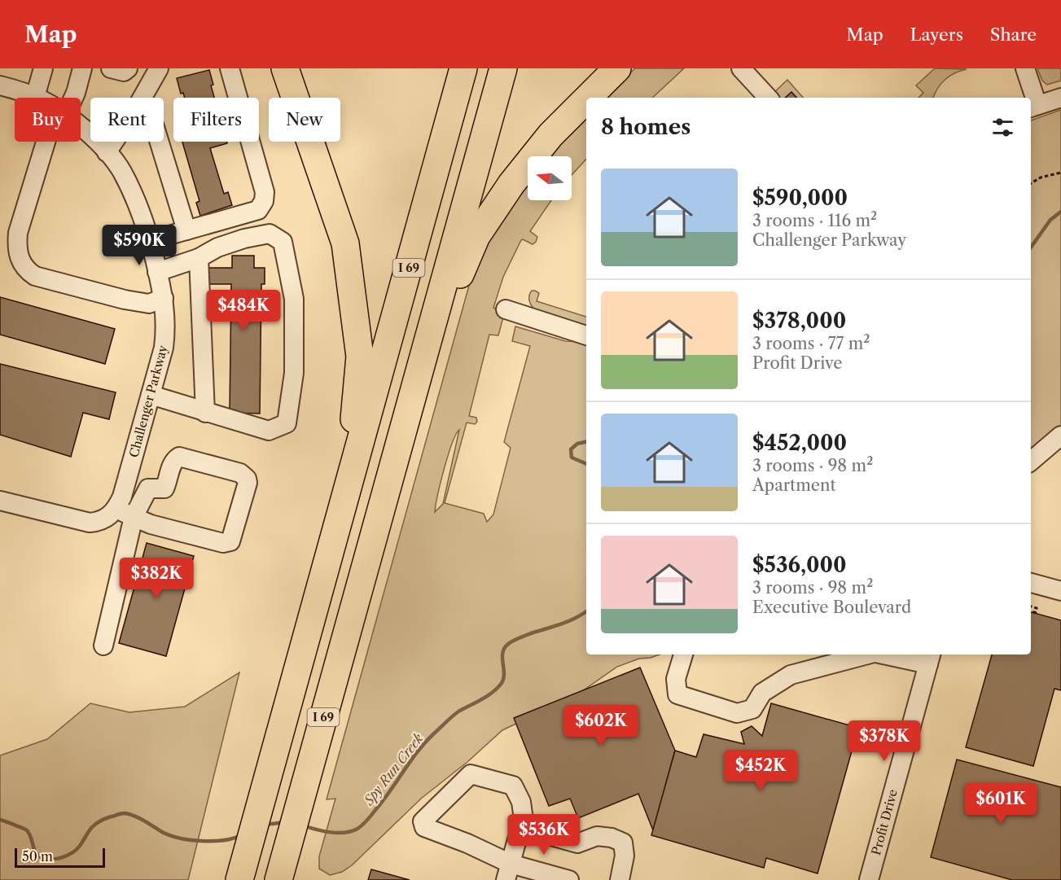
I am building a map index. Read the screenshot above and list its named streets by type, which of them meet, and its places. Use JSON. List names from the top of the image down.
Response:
{
  "streets": {
    "highway": ["I 69"],
    "street": ["Challenger Parkway", "Profit Drive"]
  },
  "water": ["Spy Run Creek"],
  "scale_bar": "50 m",
  "north": "left",
  "page": {
    "header": "Map",
    "nav": ["Map", "Layers", "Share"],
    "chip": [
      "Buy",
      "Rent",
      "Filters",
      "New"
    ],
    "heading": "8 homes",
    "list": [
      {
        "name": "$590,000",
        "note": "3 rooms · 116 m² · Challenger Parkway"
      },
      {
        "name": "$378,000",
        "note": "3 rooms · 77 m² · Profit Drive"
      },
      {
        "name": "$452,000",
        "note": "3 rooms · 98 m² · Apartment"
      },
      {
        "name": "$536,000",
        "note": "3 rooms · 98 m² · Executive Boulevard"
      }
    ],
    "price": [
      "$590K",
      "$484K",
      "$382K",
      "$602K",
      "$378K",
      "$452K",
      "$601K",
      "$536K"
    ],
    "scale": "50 m"
  }
}
